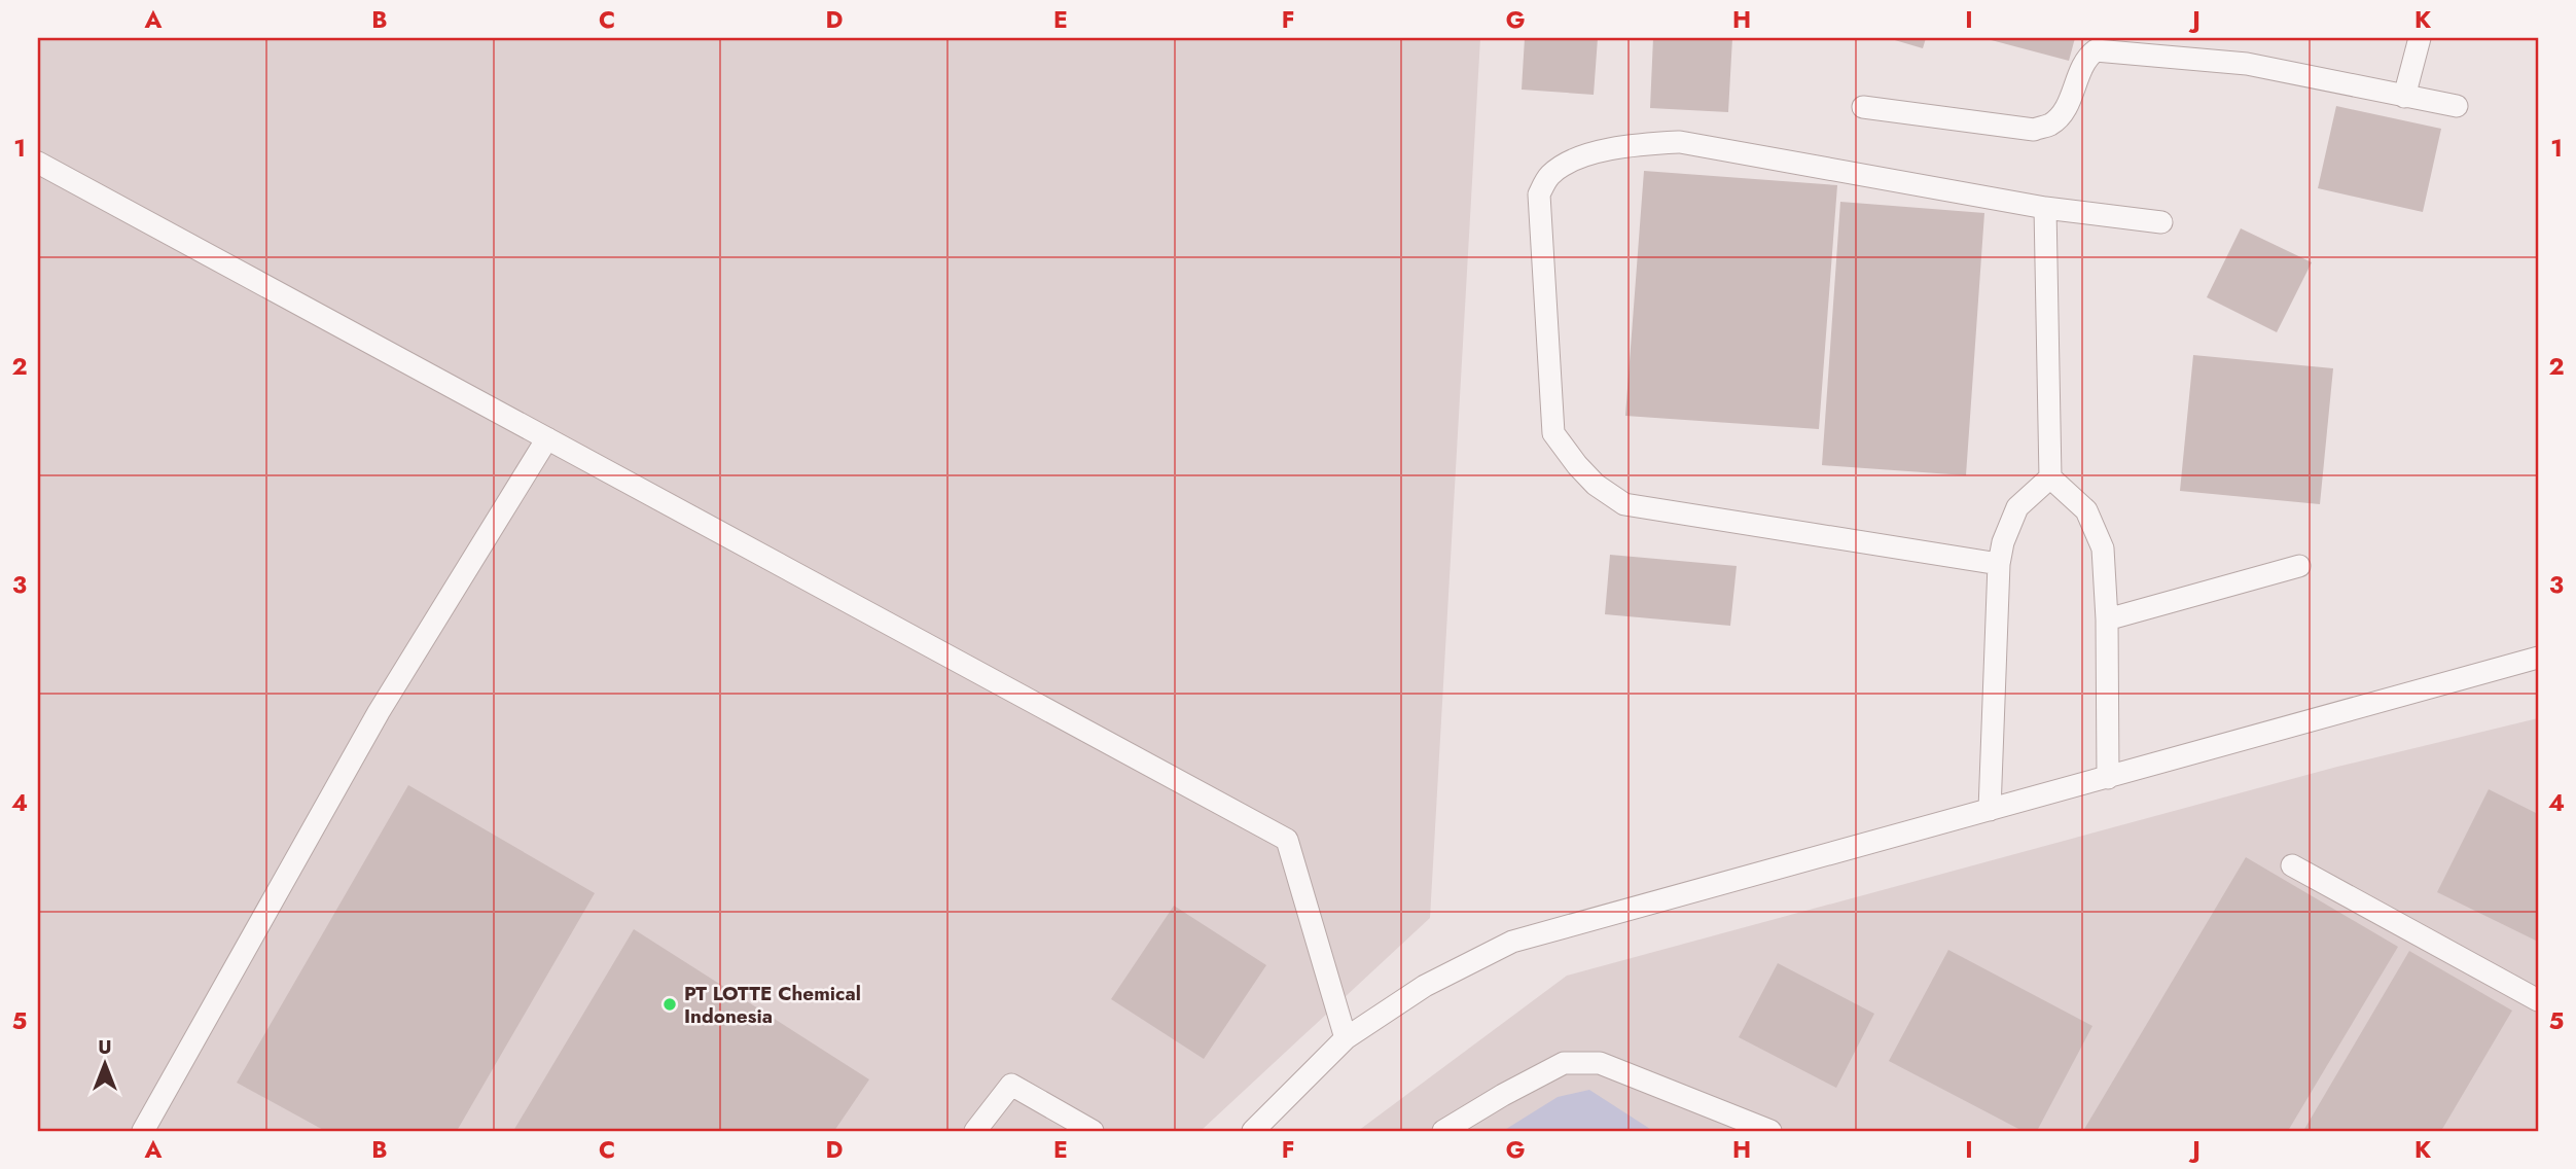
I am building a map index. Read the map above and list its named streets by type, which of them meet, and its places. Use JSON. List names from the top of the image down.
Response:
{
  "places": ["PT LOTTE Chemical Indonesia"],
  "north": "top",
  "grid": {
    "columns": [
      "A",
      "B",
      "C",
      "D",
      "E",
      "F",
      "G",
      "H",
      "I",
      "J",
      "K"
    ],
    "rows": [
      "1",
      "2",
      "3",
      "4",
      "5"
    ]
  }
}
